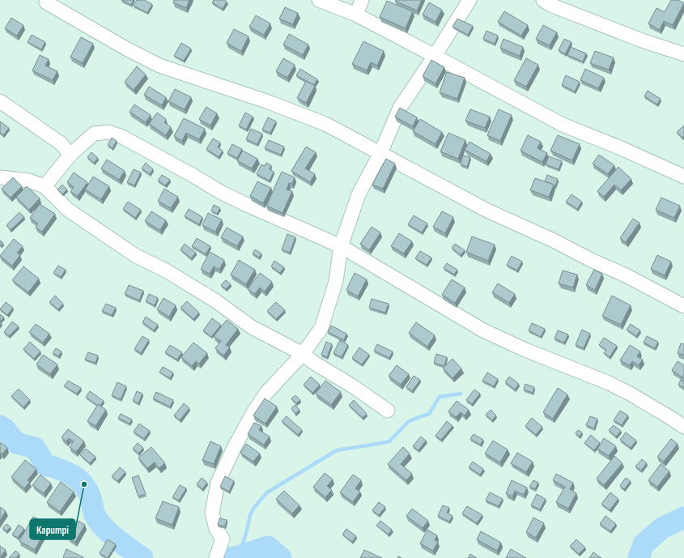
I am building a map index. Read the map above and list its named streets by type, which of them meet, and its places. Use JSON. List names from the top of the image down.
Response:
{
  "places": ["Kapumpi"]
}
